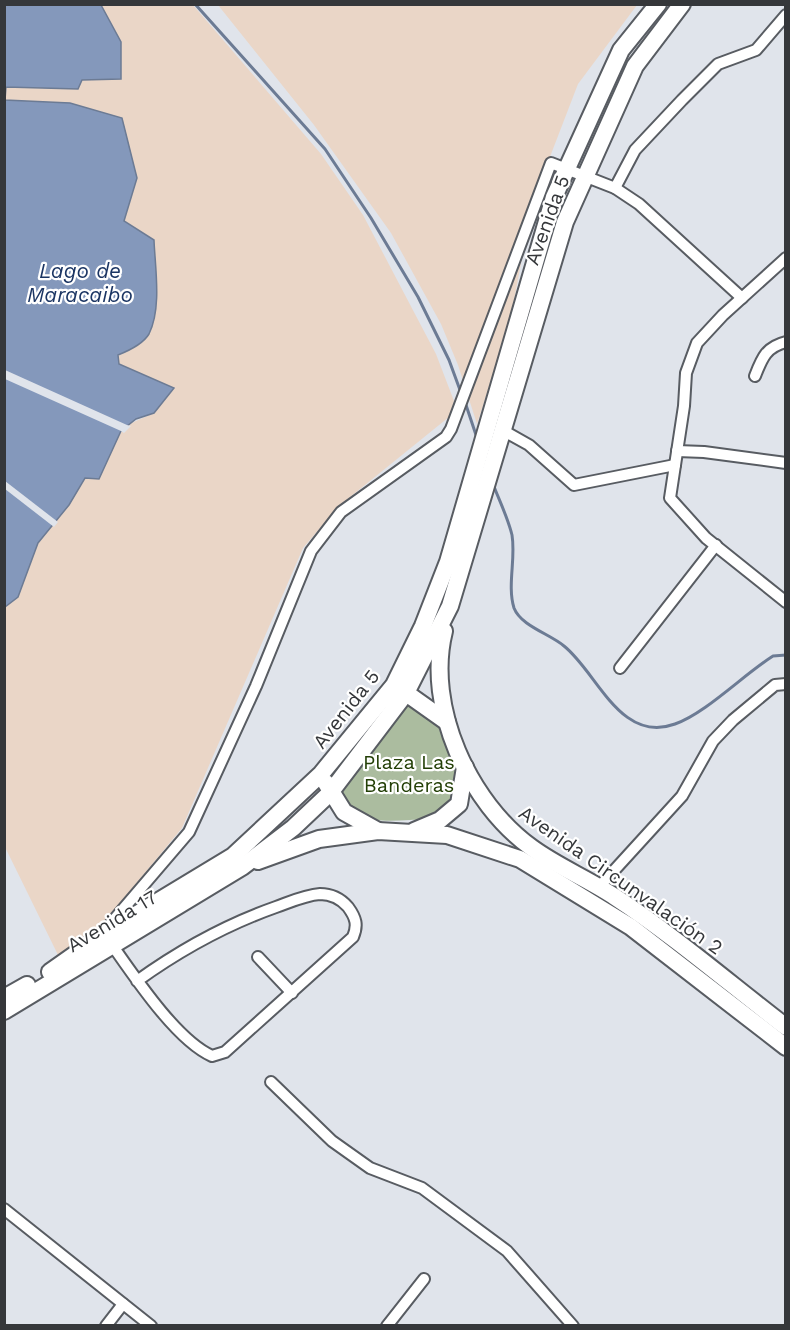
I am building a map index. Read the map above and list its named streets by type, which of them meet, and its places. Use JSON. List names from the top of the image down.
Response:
{
  "streets": {
    "main road": ["Avenida 5", "Avenida Circunvalación 2", "Avenida 17"]
  },
  "crossings": [
    ["Avenida 5", "Avenida Circunvalación 2"],
    ["Avenida 5", "Avenida 17"],
    ["Avenida Circunvalación 2", "Avenida 17"]
  ],
  "water": ["Lago de Maracaibo"],
  "parks": ["Plaza Las Banderas"]
}
